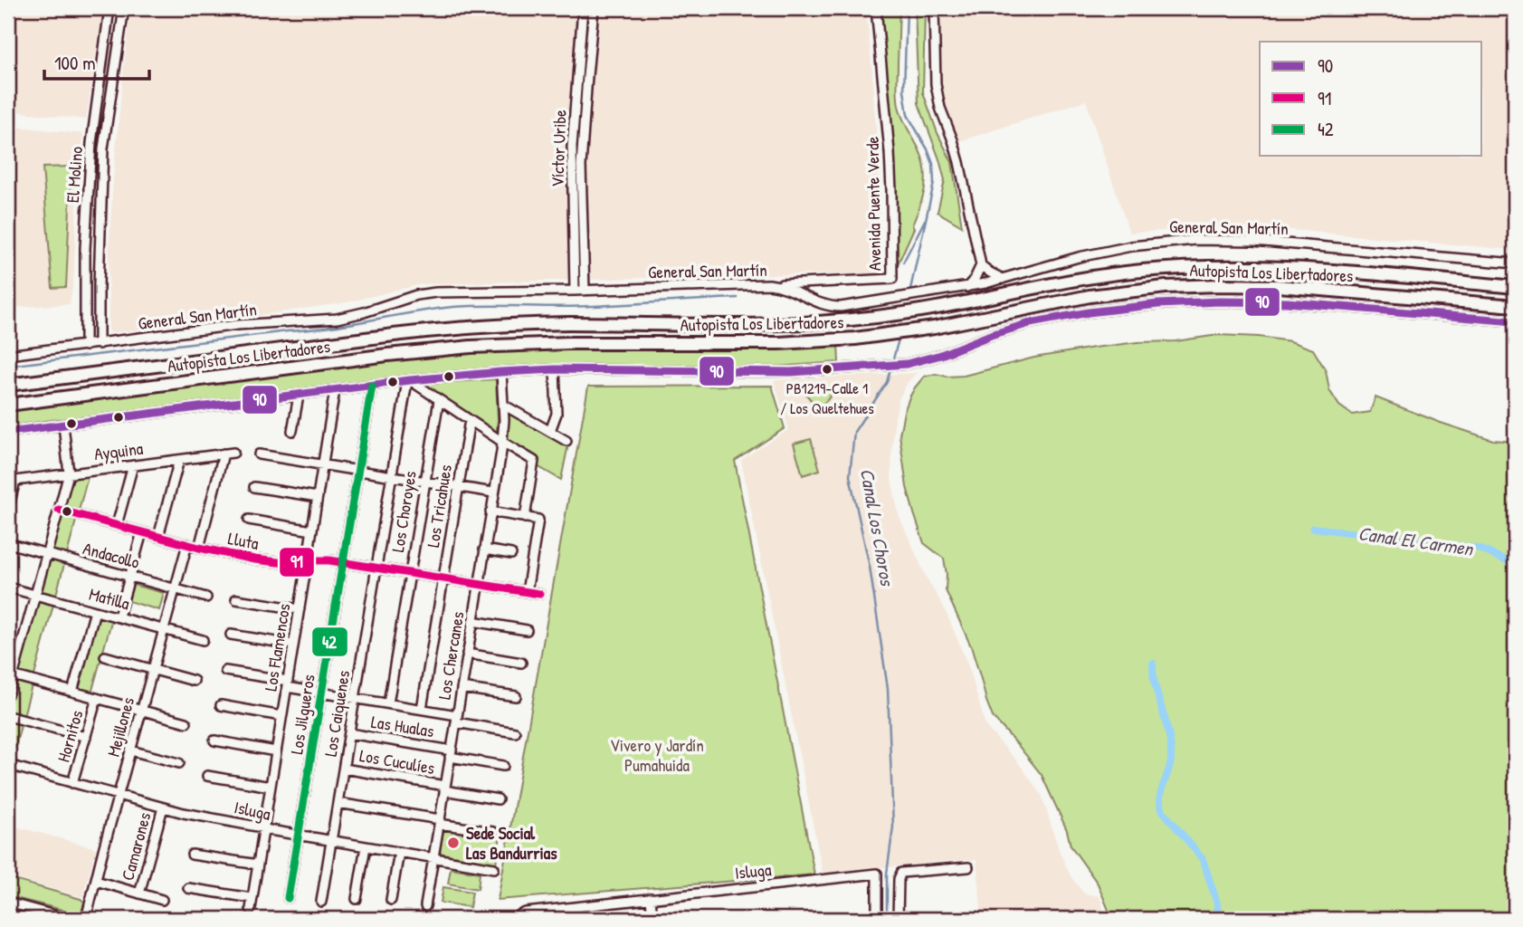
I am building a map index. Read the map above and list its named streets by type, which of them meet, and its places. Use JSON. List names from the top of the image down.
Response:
{
  "streets": {
    "highway": ["Autopista Los Libertadores"],
    "street": [
      "Víctor Uribe",
      "El Molino",
      "Avenida Puente Verde",
      "General San Martín",
      "Ayquina",
      "Los Tricahues",
      "Los Choroyes",
      "Lluta",
      "Andacollo",
      "Matilla",
      "Los Flamencos",
      "Los Chercanes",
      "Los Caiquenes",
      "Los Jilgueros",
      "Las Hualas",
      "Mejillones",
      "Hornitos",
      "Los Cuculíes",
      "Isluga",
      "Camarones"
    ]
  },
  "crossings": [
    ["Víctor Uribe", "General San Martín"],
    ["El Molino", "General San Martín"],
    ["Avenida Puente Verde", "General San Martín"],
    ["Los Tricahues", "Lluta"],
    ["Los Choroyes", "Lluta"],
    ["Lluta", "Los Flamencos"],
    ["Lluta", "Los Chercanes"],
    ["Lluta", "Los Caiquenes"],
    ["Lluta", "Los Jilgueros"],
    ["Lluta", "Mejillones"],
    ["Andacollo", "Mejillones"],
    ["Matilla", "Mejillones"],
    ["Matilla", "Hornitos"],
    ["Los Flamencos", "Isluga"],
    ["Los Chercanes", "Las Hualas"],
    ["Los Chercanes", "Los Cuculíes"],
    ["Los Chercanes", "Isluga"],
    ["Los Caiquenes", "Las Hualas"],
    ["Los Caiquenes", "Los Cuculíes"],
    ["Los Caiquenes", "Isluga"],
    ["Los Jilgueros", "Isluga"],
    ["Mejillones", "Isluga"],
    ["Hornitos", "Isluga"],
    ["Isluga", "Camarones"]
  ],
  "water": ["Canal Los Choros", "Canal El Carmen"],
  "parks": ["Vivero y Jardín Pumahuida"],
  "places": ["PB1219-Calle 1 / Los Queltehues", "Sede Social Las Bandurrias"],
  "lines": ["transit line 90", "transit line 42", "transit line 91"],
  "legend": ["90", "91", "42"],
  "scale_bar": "100 m"
}
